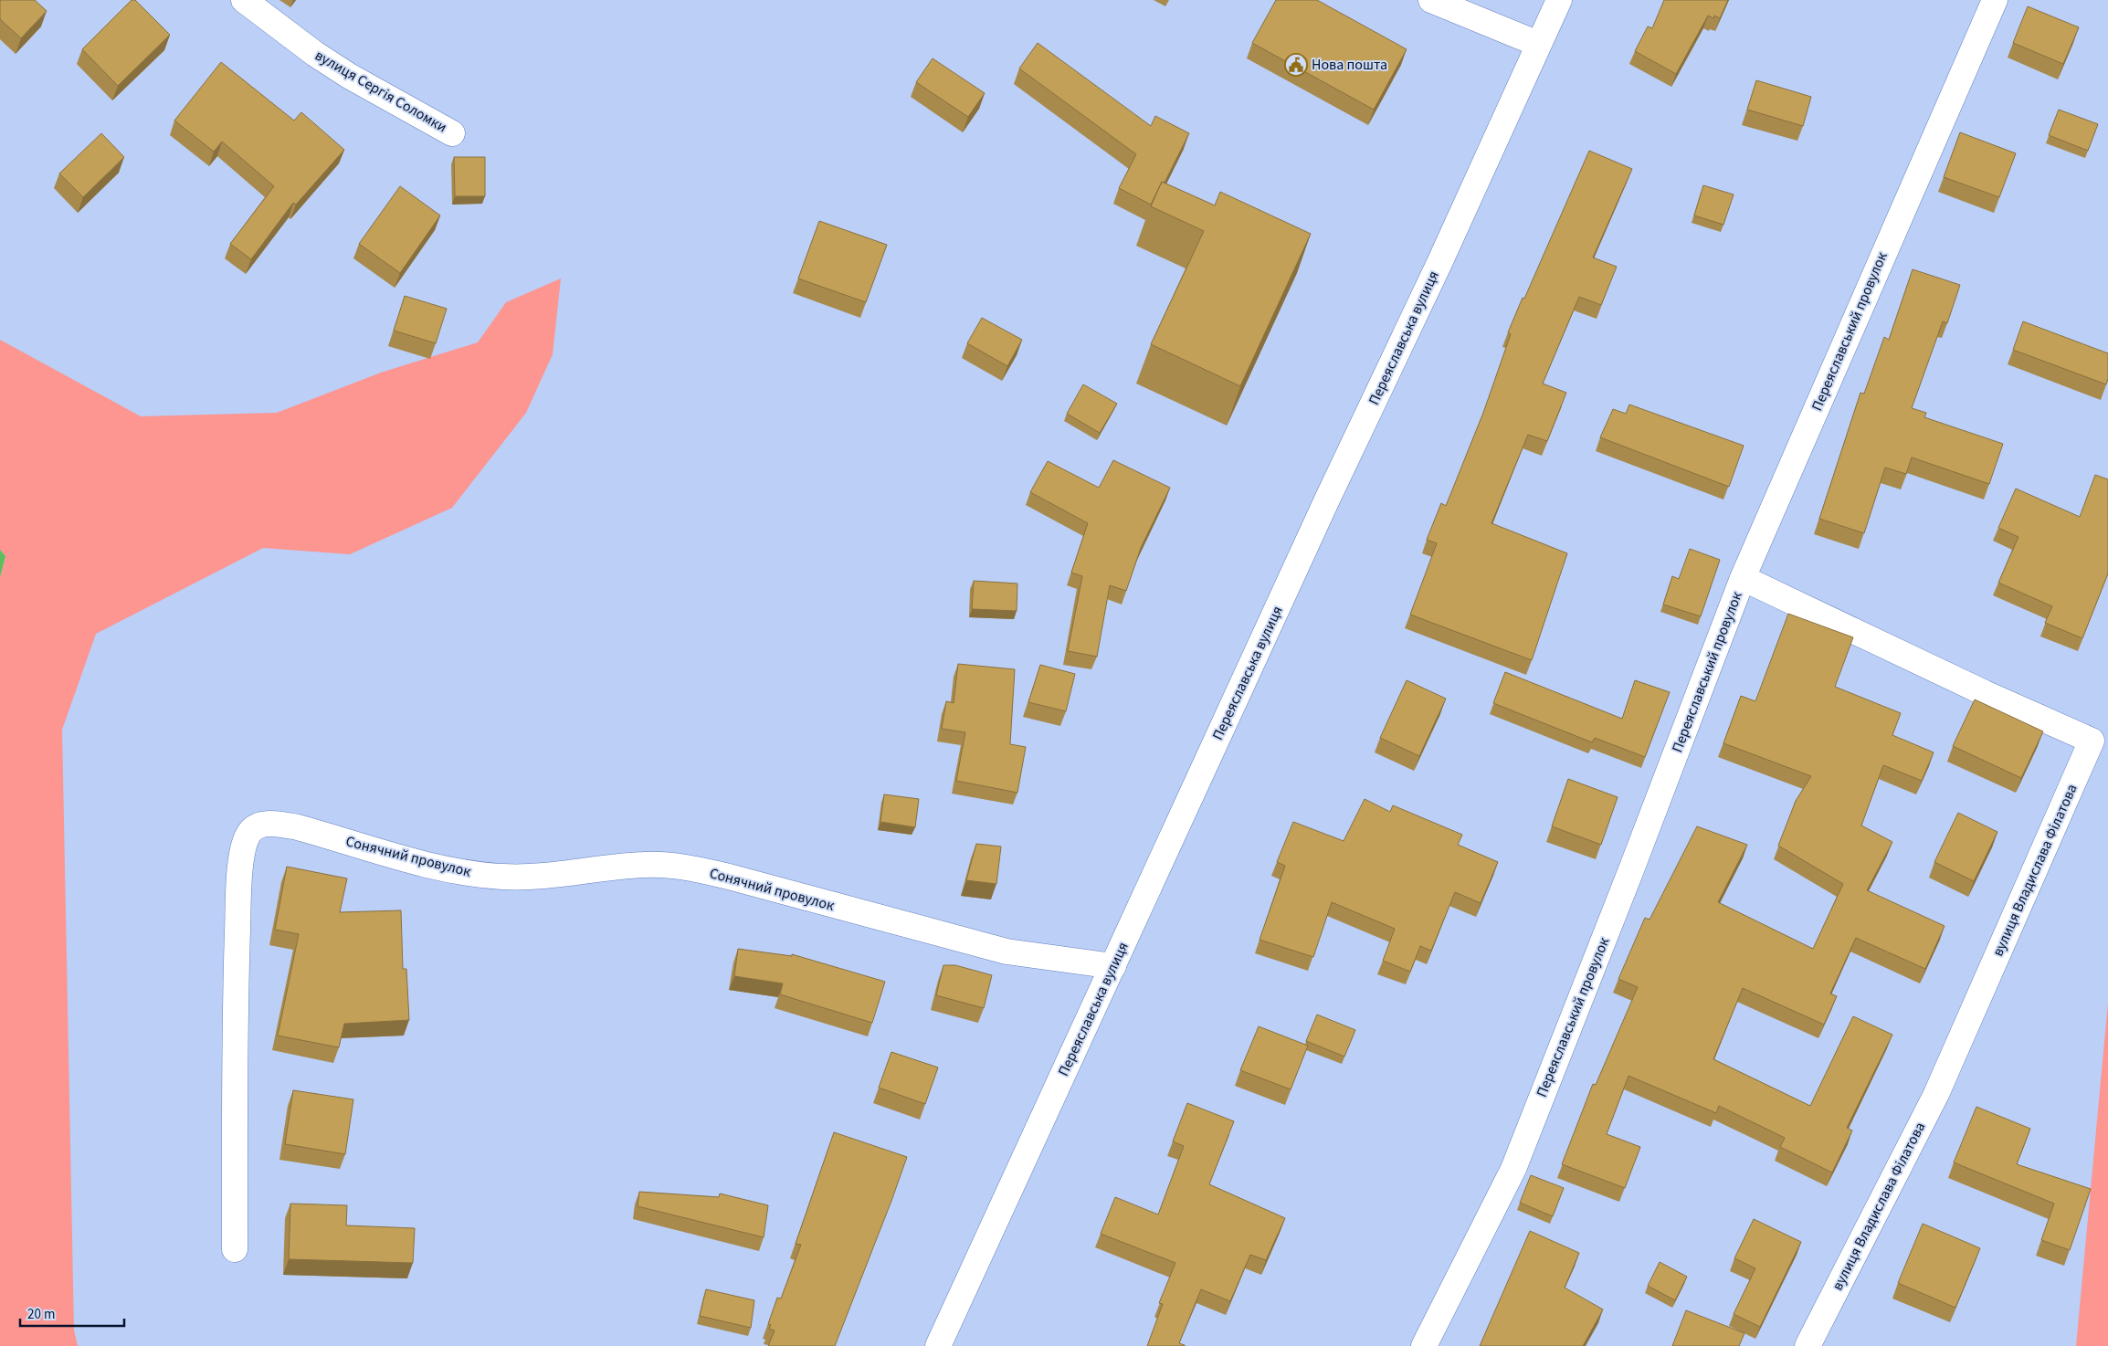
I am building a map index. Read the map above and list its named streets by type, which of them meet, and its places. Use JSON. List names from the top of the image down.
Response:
{
  "streets": {
    "street": [
      "вулиця Сергія Соломки",
      "Переяславський провулок",
      "Переяславська вулиця",
      "Сонячний провулок",
      "вулиця Владислава Філатова"
    ]
  },
  "crossings": [
    ["Переяславський провулок", "вулиця Владислава Філатова"],
    ["Переяславська вулиця", "Сонячний провулок"]
  ],
  "places": {
    "public building": ["Нова пошта"]
  },
  "scale_bar": "20 m"
}
